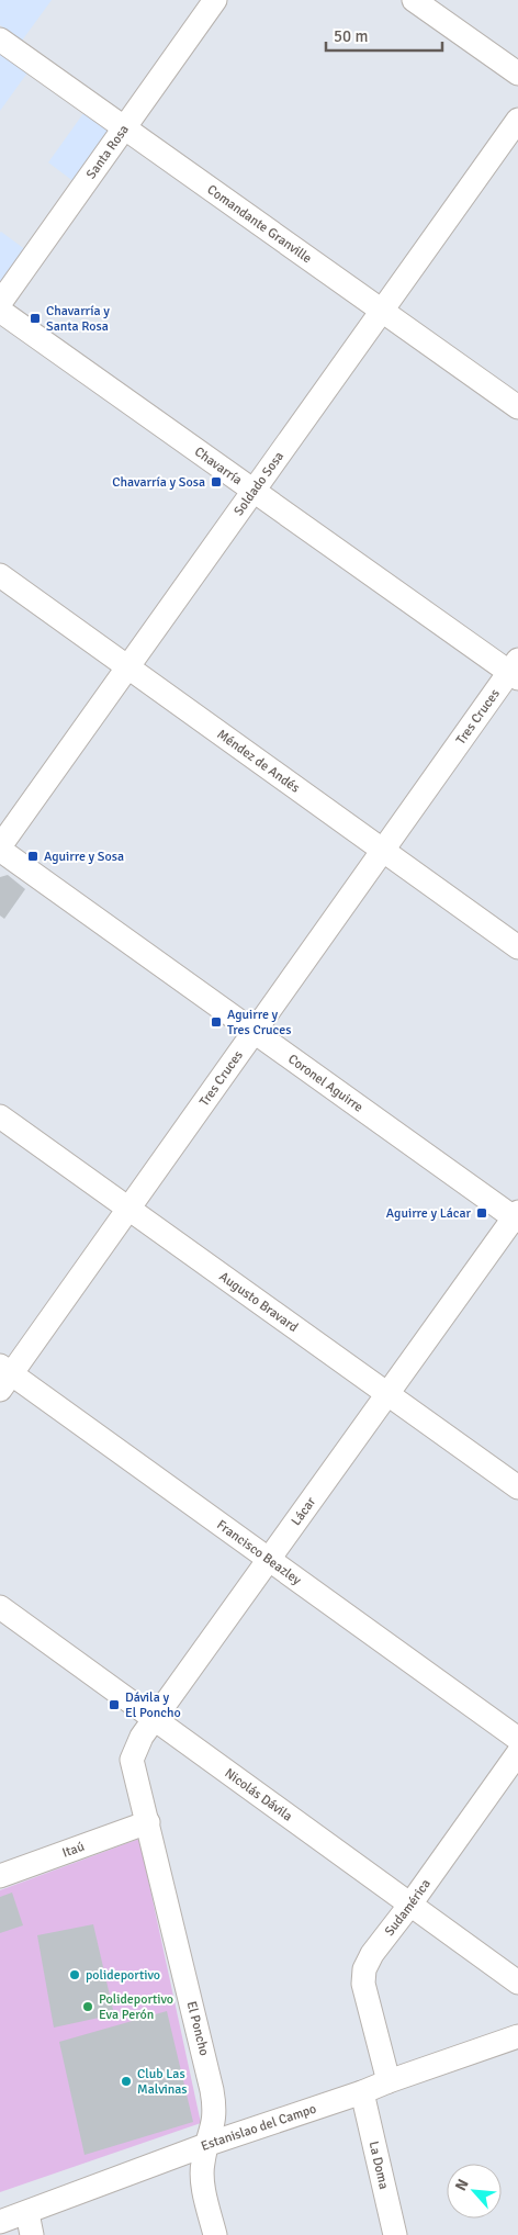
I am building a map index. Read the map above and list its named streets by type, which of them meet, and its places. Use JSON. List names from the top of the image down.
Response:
{
  "streets": {
    "street": [
      "Santa Rosa",
      "Comandante Granville",
      "Chavarría",
      "Soldado Sosa",
      "Tres Cruces",
      "Méndez de Andés",
      "Coronel Aguirre",
      "Augusto Bravard",
      "Lácar",
      "Francisco Beazley",
      "Nicolás Dávila",
      "Itaú",
      "Sudamérica",
      "El Poncho",
      "Estanislao del Campo",
      "La Doma"
    ]
  },
  "crossings": [
    ["Santa Rosa", "Comandante Granville"],
    ["Comandante Granville", "Soldado Sosa"],
    ["Chavarría", "Soldado Sosa"],
    ["Chavarría", "Tres Cruces"],
    ["Soldado Sosa", "Méndez de Andés"],
    ["Soldado Sosa", "Coronel Aguirre"],
    ["Tres Cruces", "Méndez de Andés"],
    ["Tres Cruces", "Coronel Aguirre"],
    ["Tres Cruces", "Augusto Bravard"],
    ["Tres Cruces", "Francisco Beazley"],
    ["Coronel Aguirre", "Lácar"],
    ["Augusto Bravard", "Lácar"],
    ["Lácar", "Francisco Beazley"],
    ["Lácar", "Nicolás Dávila"],
    ["Lácar", "Itaú"],
    ["Lácar", "El Poncho"],
    ["Nicolás Dávila", "Sudamérica"],
    ["Itaú", "El Poncho"],
    ["Sudamérica", "Estanislao del Campo"],
    ["El Poncho", "Estanislao del Campo"],
    ["Estanislao del Campo", "La Doma"]
  ],
  "places": {
    "transit": [
      "Chavarría y Santa Rosa",
      "Chavarría y Sosa",
      "Aguirre y Sosa",
      "Aguirre y Tres Cruces",
      "Aguirre y Lácar",
      "Dávila y El Poncho"
    ],
    "other": ["polideportivo", "Polideportivo Eva Perón", "Club Las Malvinas"]
  },
  "scale_bar": "50 m",
  "north": "top left"
}
